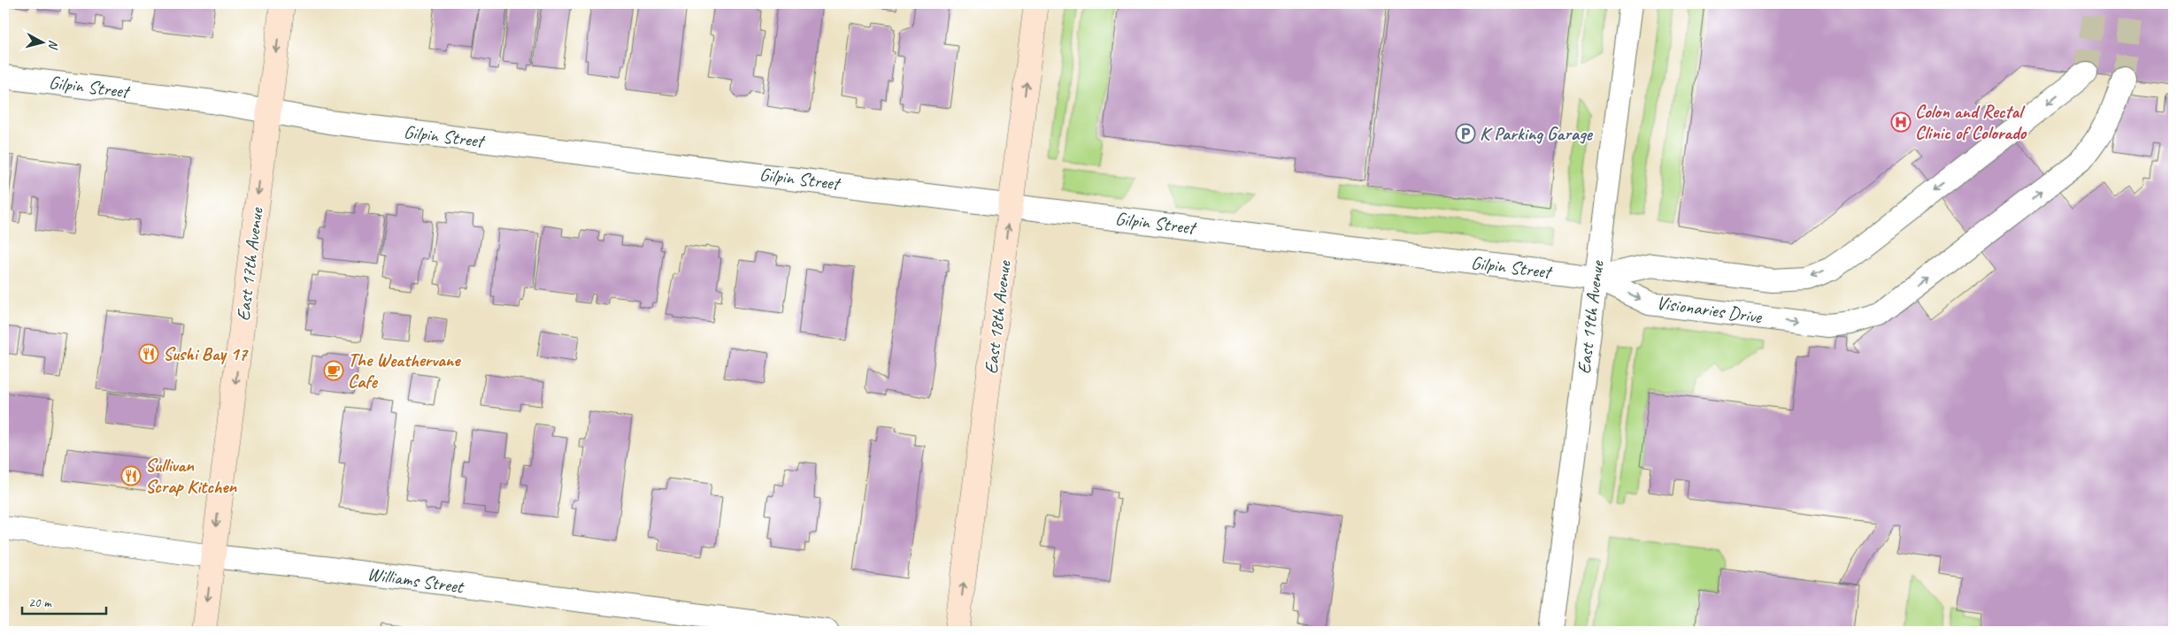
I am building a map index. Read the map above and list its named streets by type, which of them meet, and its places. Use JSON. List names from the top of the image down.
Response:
{
  "streets": {
    "main road": ["East 17th Avenue", "East 18th Avenue"],
    "street": [
      "Gilpin Street",
      "Visionaries Drive",
      "East 19th Avenue",
      "Williams Street"
    ]
  },
  "crossings": [
    ["Gilpin Street", "East 17th Avenue"],
    ["Gilpin Street", "Visionaries Drive"],
    ["Gilpin Street", "East 18th Avenue"],
    ["Gilpin Street", "East 19th Avenue"],
    ["East 17th Avenue", "Williams Street"],
    ["Visionaries Drive", "East 19th Avenue"]
  ],
  "one_way": ["East 17th Avenue", "East 18th Avenue"],
  "places": {
    "hospital": ["Colon and Rectal Clinic of Colorado"],
    "parking": ["K Parking Garage"],
    "restaurant": ["Sushi Bay 17", "Sullivan Scrap Kitchen"],
    "cafe": ["The Weathervane Cafe"]
  },
  "scale_bar": "20 m",
  "north": "right"
}
